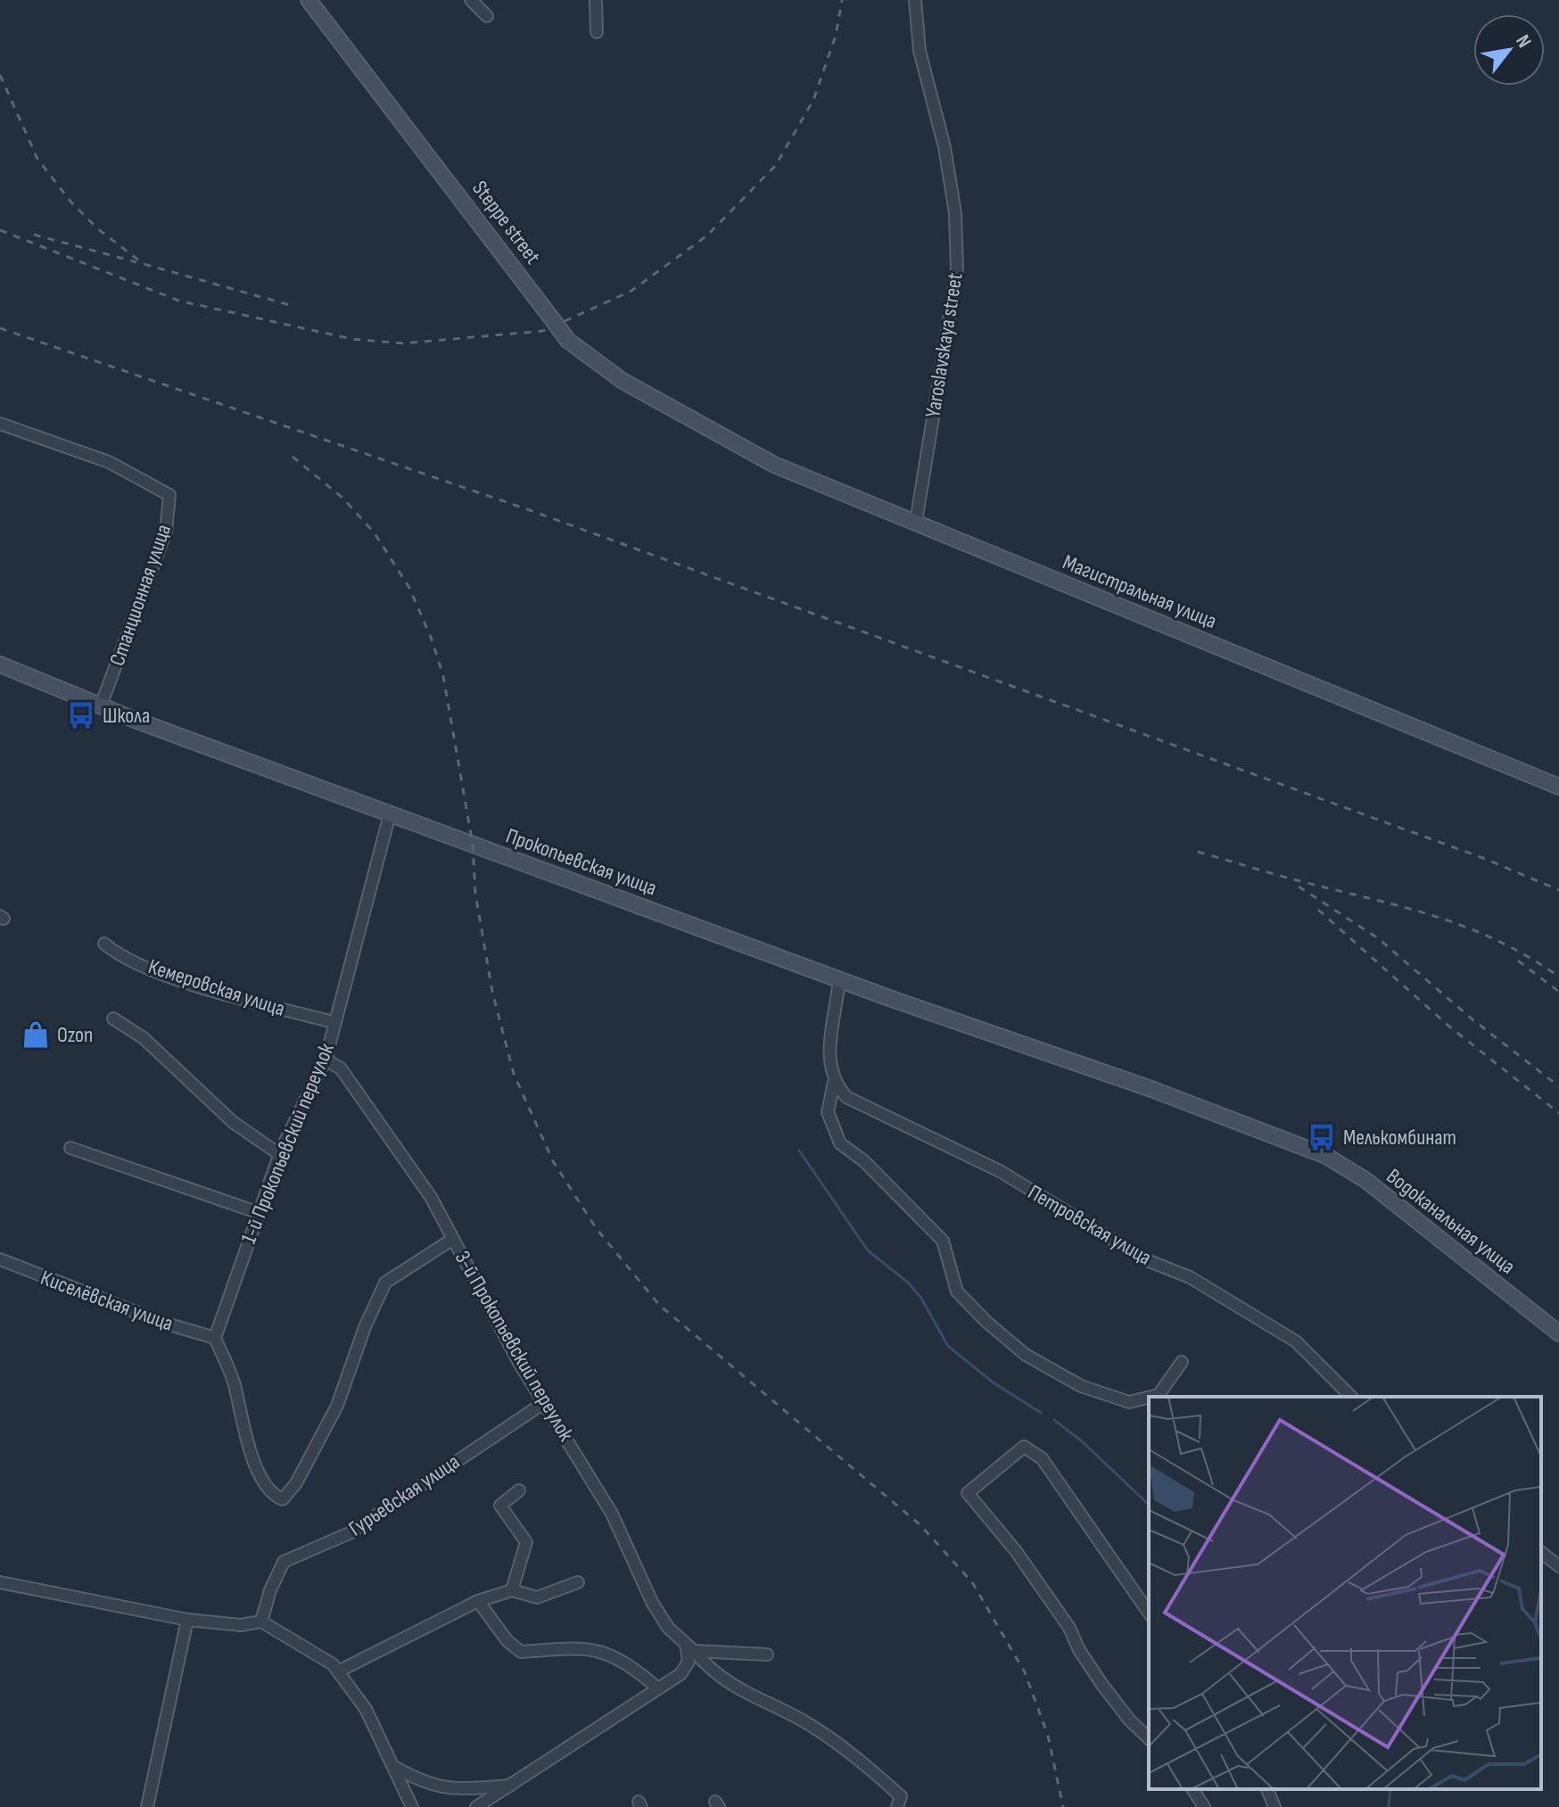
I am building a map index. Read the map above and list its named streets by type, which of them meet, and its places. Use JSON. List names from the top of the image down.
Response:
{
  "streets": {
    "main road": [
      "Steppe street",
      "Магистральная улица",
      "Прокопьевская улица",
      "Водоканальная улица"
    ],
    "street": [
      "Yaroslavskaya street",
      "Станционная улица",
      "Кемеровская улица",
      "1-й Прокопьевский переулок",
      "Петровская улица",
      "Киселёвская улица",
      "3-й Прокопьевский переулок",
      "Гурьевская улица"
    ]
  },
  "crossings": [
    ["Steppe street", "Магистральная улица"],
    ["Yaroslavskaya street", "Магистральная улица"],
    ["Станционная улица", "Прокопьевская улица"],
    ["Прокопьевская улица", "1-й Прокопьевский переулок"],
    ["Прокопьевская улица", "Водоканальная улица"],
    ["Кемеровская улица", "1-й Прокопьевский переулок"],
    ["1-й Прокопьевский переулок", "Киселёвская улица"],
    ["1-й Прокопьевский переулок", "3-й Прокопьевский переулок"],
    ["3-й Прокопьевский переулок", "Гурьевская улица"]
  ],
  "places": {
    "bus stop": ["Школа", "Мелькомбинат"],
    "shop": ["Ozon"]
  },
  "north": "top right"
}
